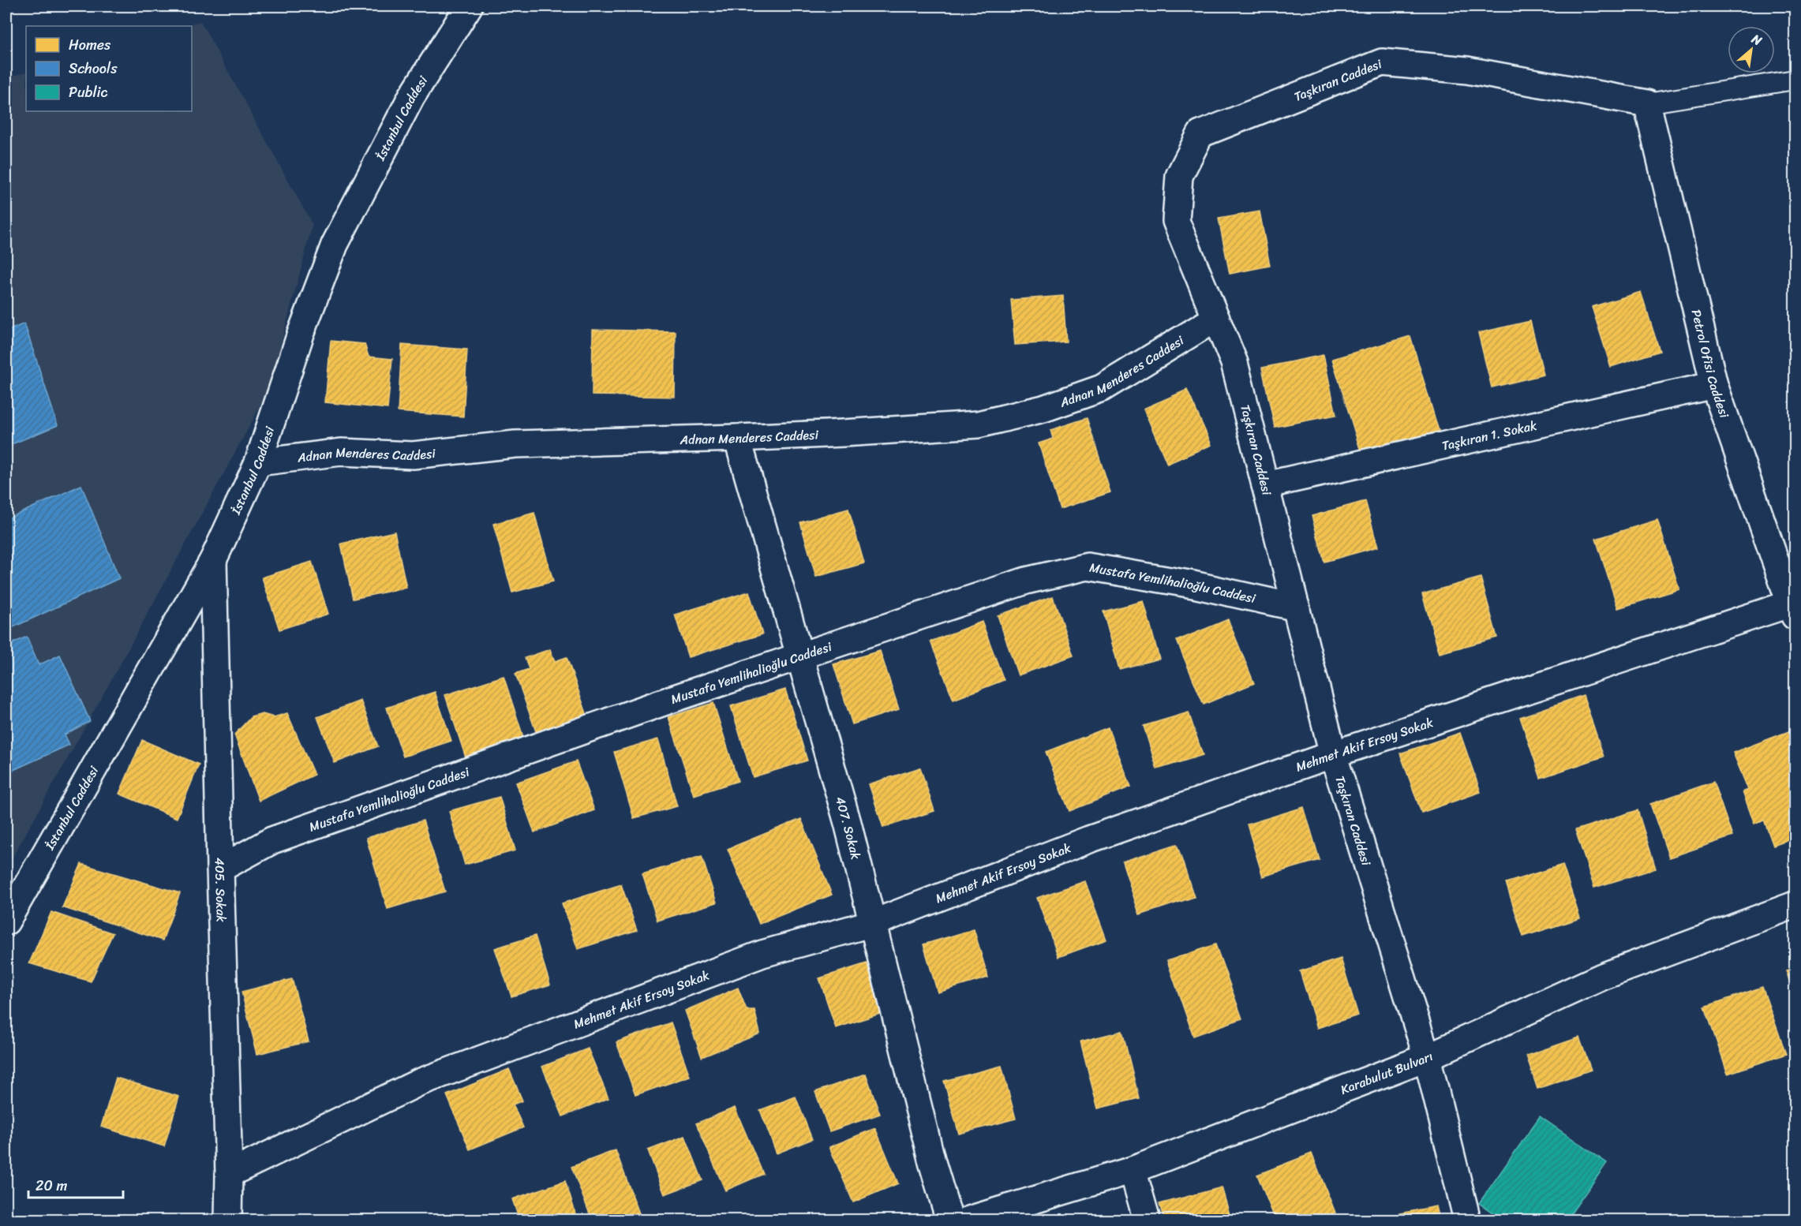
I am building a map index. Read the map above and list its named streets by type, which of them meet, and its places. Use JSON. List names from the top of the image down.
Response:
{
  "streets": {
    "street": [
      "Taşkıran Caddesi",
      "İstanbul Caddesi",
      "Petrol Ofisi Caddesi",
      "Adnan Menderes Caddesi",
      "Taşkıran 1. Sokak",
      "Mustafa Yemlihalioğlu Caddesi",
      "Mehmet Akif Ersoy Sokak",
      "407. Sokak",
      "405. Sokak",
      "Karabulut Bulvarı"
    ]
  },
  "crossings": [
    ["Taşkıran Caddesi", "Petrol Ofisi Caddesi"],
    ["Taşkıran Caddesi", "Adnan Menderes Caddesi"],
    ["Taşkıran Caddesi", "Taşkıran 1. Sokak"],
    ["Taşkıran Caddesi", "Mustafa Yemlihalioğlu Caddesi"],
    ["Taşkıran Caddesi", "Mehmet Akif Ersoy Sokak"],
    ["Taşkıran Caddesi", "Karabulut Bulvarı"],
    ["İstanbul Caddesi", "Adnan Menderes Caddesi"],
    ["İstanbul Caddesi", "405. Sokak"],
    ["Petrol Ofisi Caddesi", "Taşkıran 1. Sokak"],
    ["Petrol Ofisi Caddesi", "Mehmet Akif Ersoy Sokak"],
    ["Adnan Menderes Caddesi", "407. Sokak"],
    ["Mustafa Yemlihalioğlu Caddesi", "407. Sokak"],
    ["Mustafa Yemlihalioğlu Caddesi", "405. Sokak"],
    ["Mehmet Akif Ersoy Sokak", "407. Sokak"],
    ["Mehmet Akif Ersoy Sokak", "405. Sokak"]
  ],
  "legend": ["Homes", "Schools", "Public"],
  "scale_bar": "20 m",
  "north": "top right"
}
